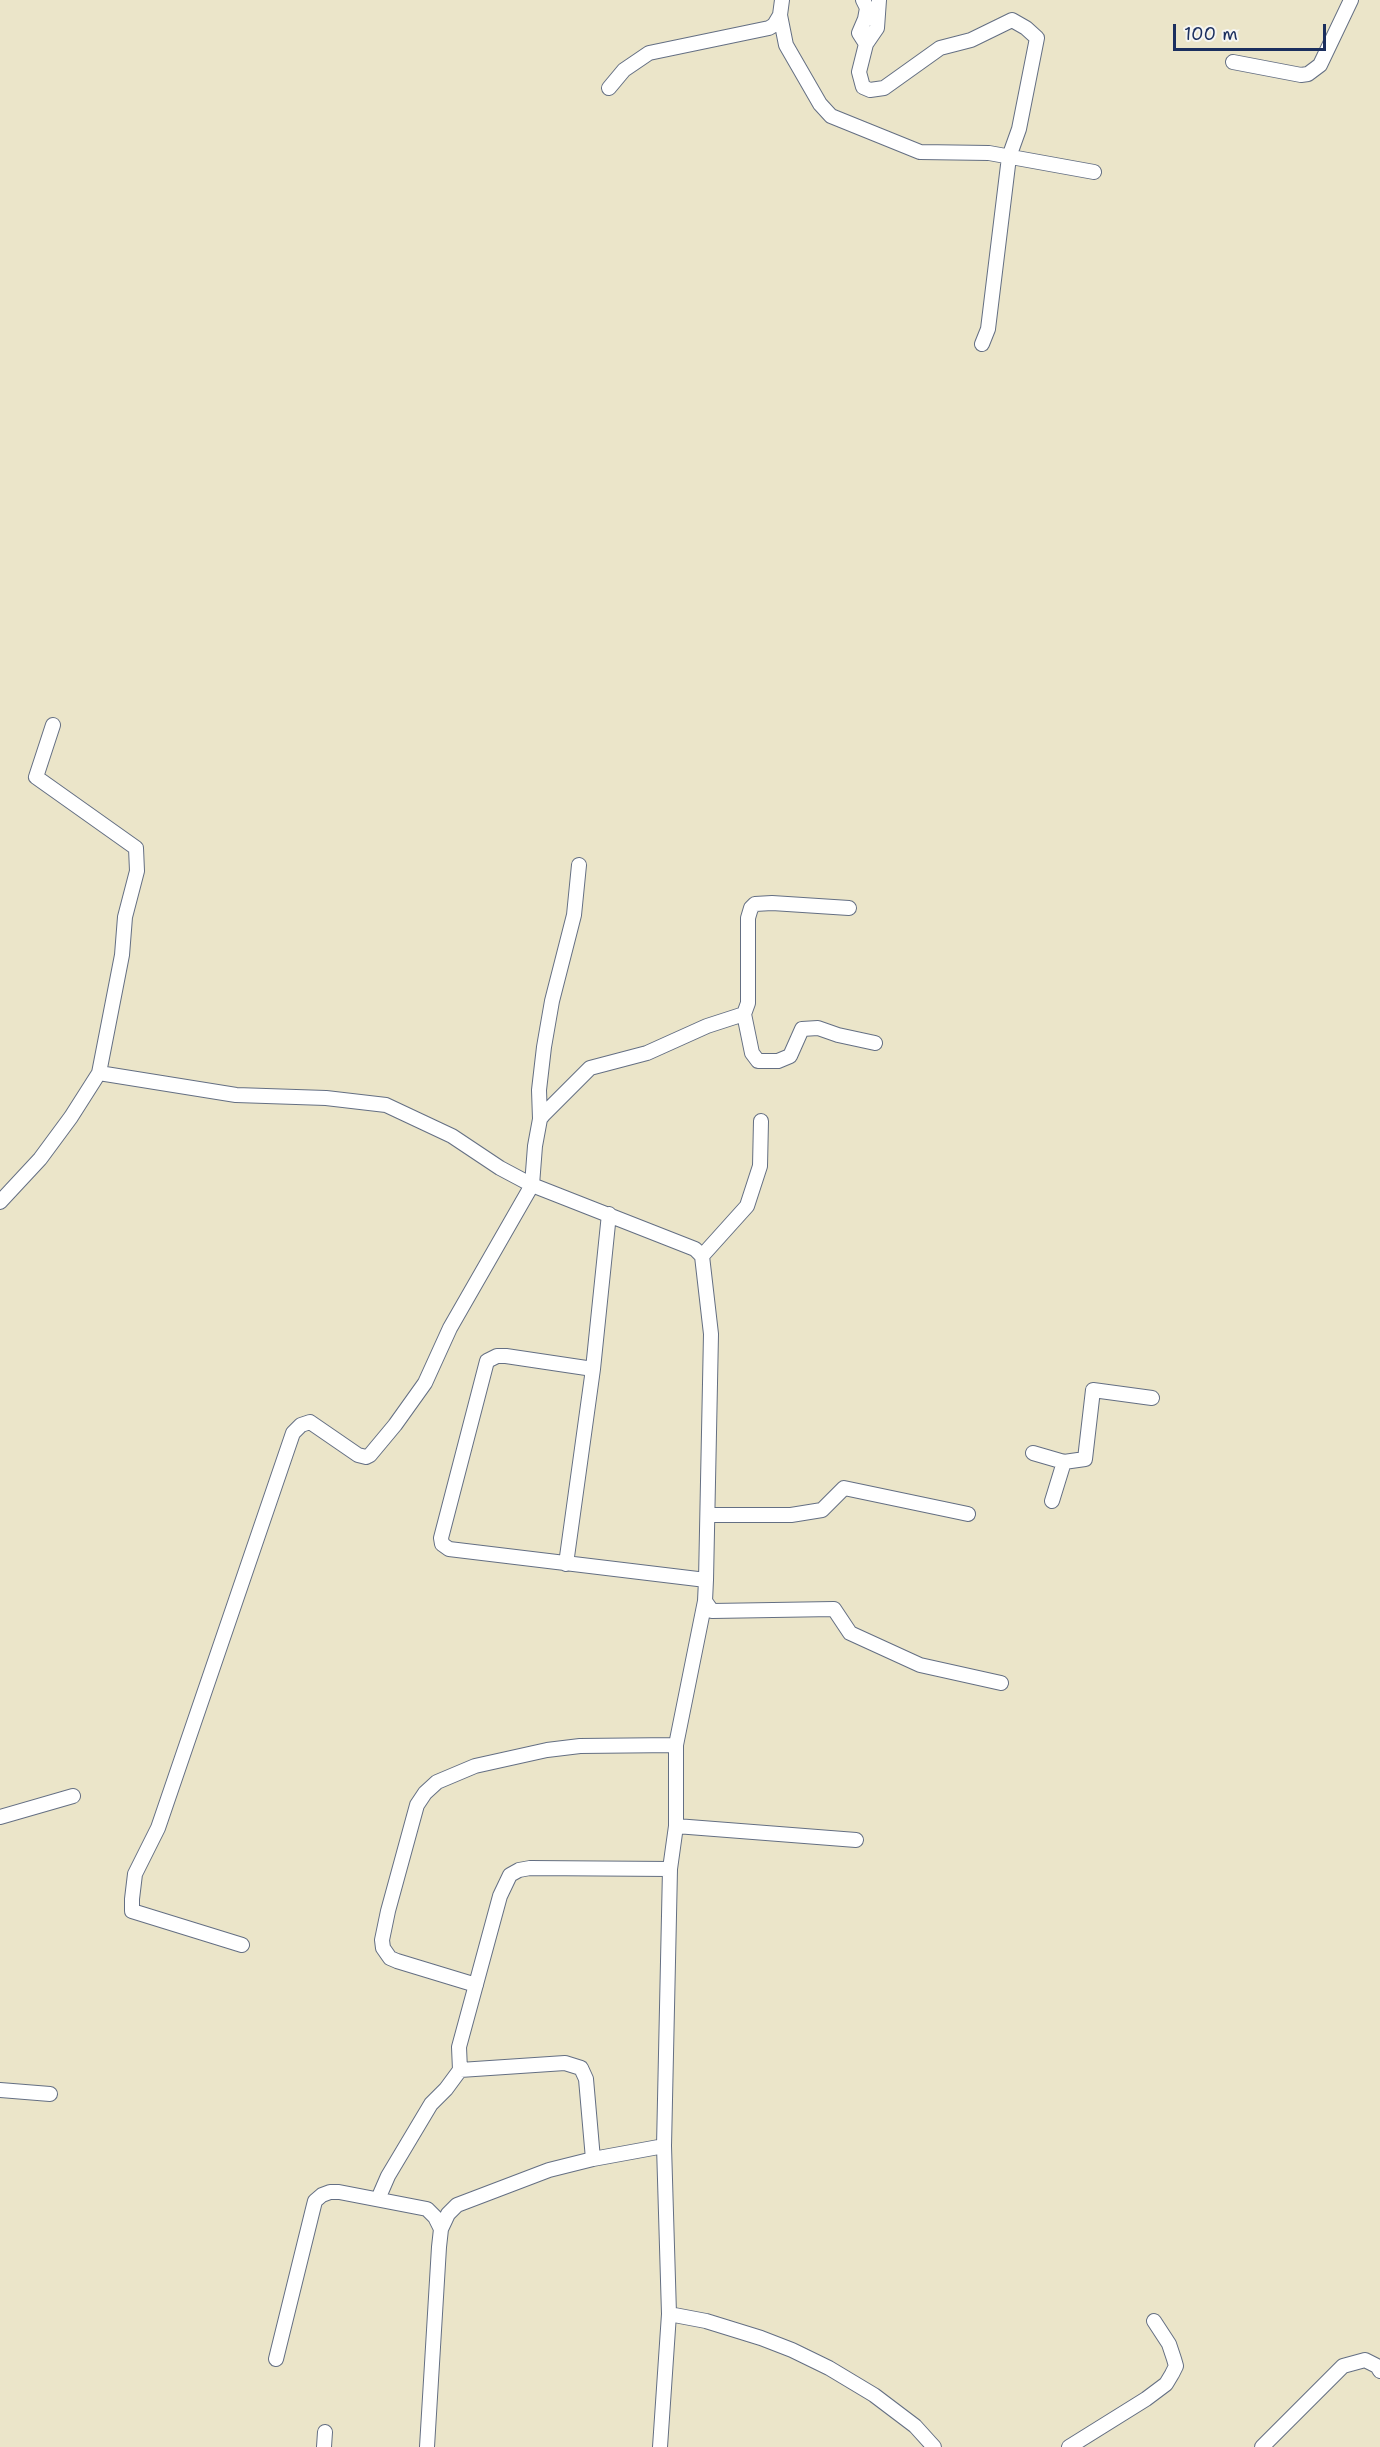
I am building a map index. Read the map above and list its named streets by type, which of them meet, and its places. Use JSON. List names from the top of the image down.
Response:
{
  "scale_bar": "100 m"
}
